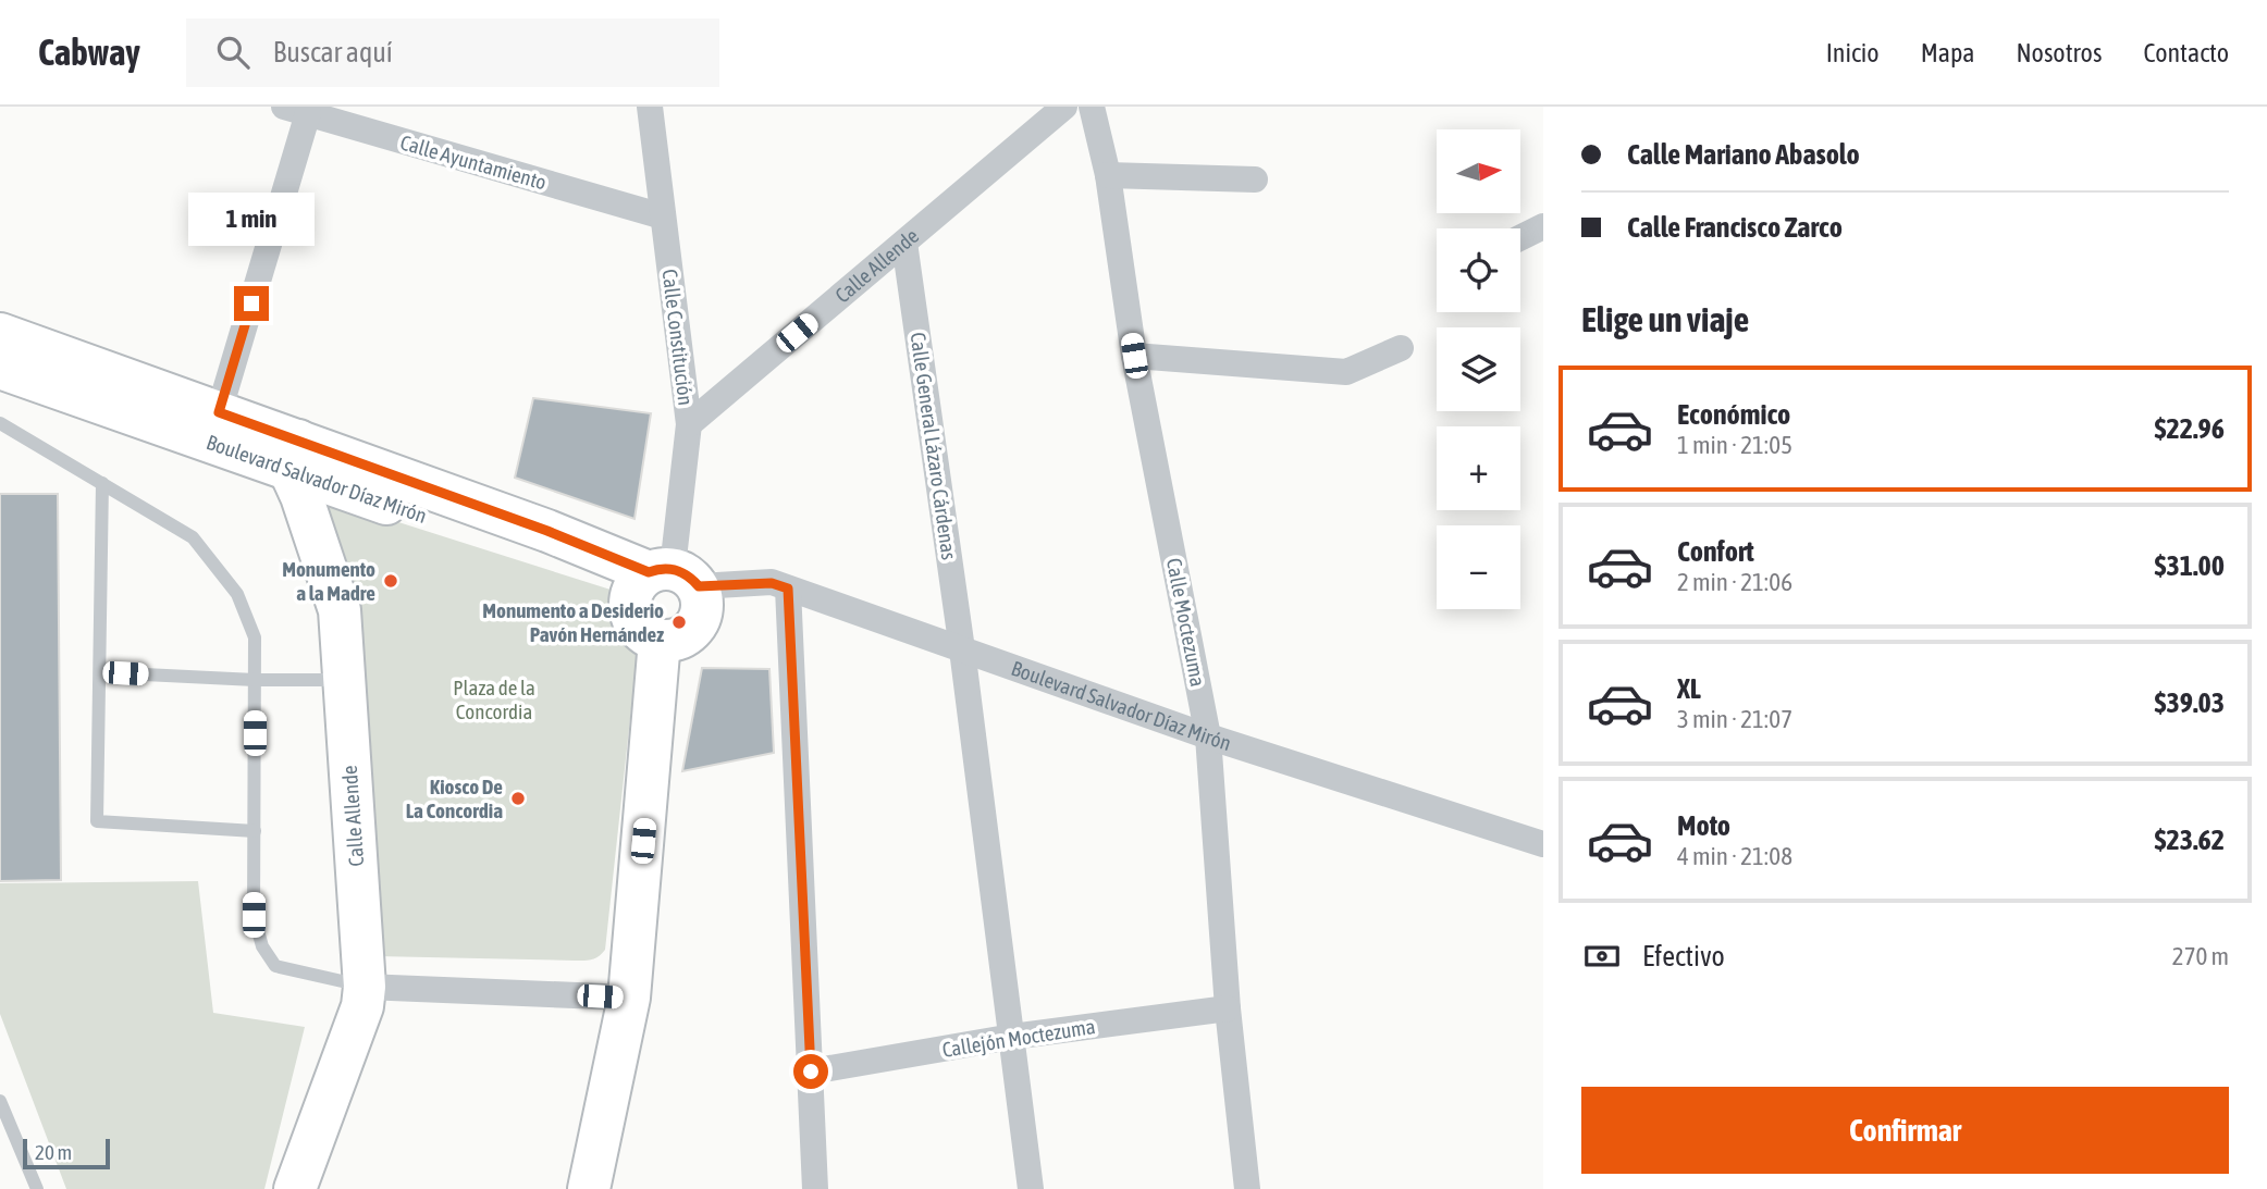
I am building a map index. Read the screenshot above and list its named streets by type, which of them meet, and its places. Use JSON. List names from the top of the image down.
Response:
{
  "streets": {
    "main road": ["Calle Allende", "Boulevard Salvador Díaz Mirón"],
    "street": [
      "Calle Ayuntamiento",
      "Calle Constitución",
      "Calle General Lázaro Cárdenas",
      "Calle Moctezuma",
      "Callejón Moctezuma"
    ]
  },
  "crossings": [
    ["Calle Ayuntamiento", "Calle Constitución"],
    ["Calle Allende", "Calle Constitución"],
    ["Calle Allende", "Calle General Lázaro Cárdenas"],
    ["Calle Allende", "Boulevard Salvador Díaz Mirón"],
    ["Calle Constitución", "Boulevard Salvador Díaz Mirón"],
    ["Calle General Lázaro Cárdenas", "Boulevard Salvador Díaz Mirón"],
    ["Boulevard Salvador Díaz Mirón", "Calle Moctezuma"],
    ["Calle Moctezuma", "Callejón Moctezuma"]
  ],
  "parks": ["Plaza de la Concordia"],
  "places": ["Monumento a la Madre", "Monumento a Desiderio Pavón Hernández", "Kiosco De La Concordia"],
  "scale_bar": "20 m",
  "north": "right",
  "page": {
    "header": "Cabway",
    "search": "Buscar aquí",
    "nav": [
      "Inicio",
      "Mapa",
      "Nosotros",
      "Contacto"
    ],
    "banner": ["Calle Mariano Abasolo", "Calle Francisco Zarco"],
    "map_buttons": ["+", "−"],
    "bubble": "1 min",
    "heading": "Elige un viaje",
    "list": [
      {
        "name": "Económico",
        "note": "1 min · 21:05",
        "value": "$22.96"
      },
      {
        "name": "Confort",
        "note": "2 min · 21:06",
        "value": "$31.00"
      },
      {
        "name": "XL",
        "note": "3 min · 21:07",
        "value": "$39.03"
      },
      {
        "name": "Moto",
        "note": "4 min · 21:08",
        "value": "$23.62"
      }
    ],
    "pay": ["Efectivo", "270 m"],
    "buttons": "Confirmar",
    "scale": "20 m"
  }
}
